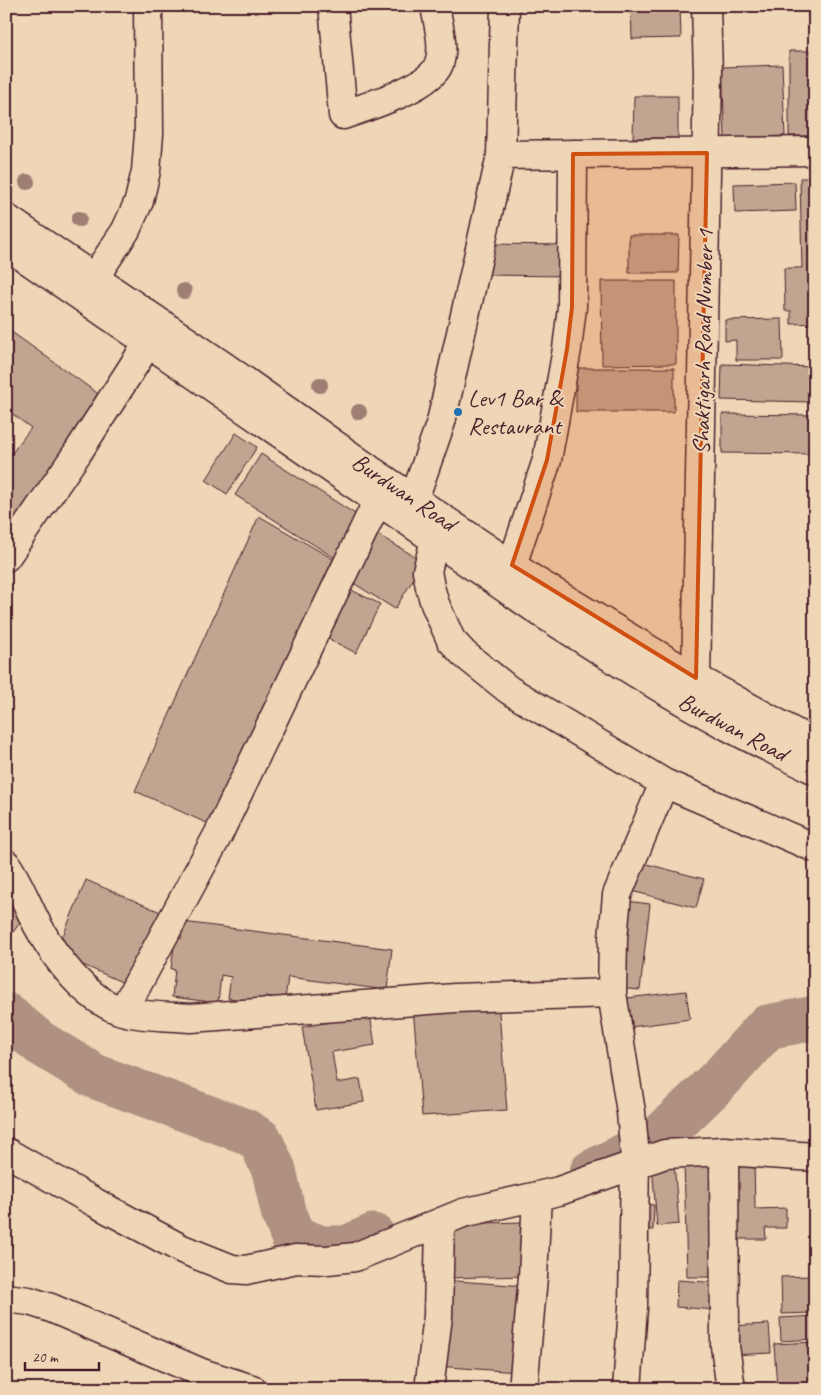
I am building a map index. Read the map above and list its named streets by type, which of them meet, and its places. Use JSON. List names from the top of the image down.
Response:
{
  "streets": {
    "street": ["Shaktigarh Road Number 1", "Burdwan Road"]
  },
  "crossings": [
    ["Shaktigarh Road Number 1", "Burdwan Road"]
  ],
  "places": ["Lev1 Bar & Restaurant"],
  "scale_bar": "20 m"
}
